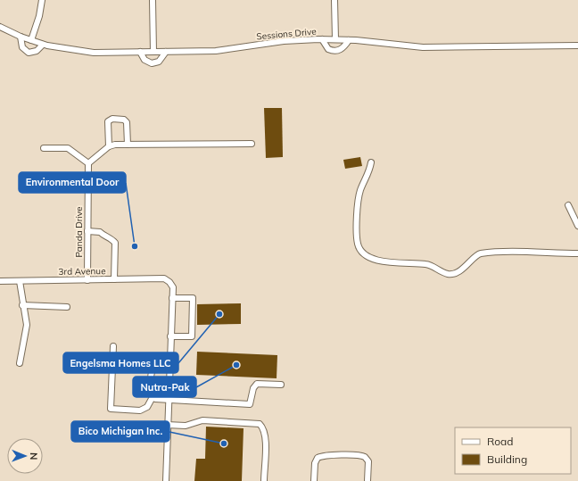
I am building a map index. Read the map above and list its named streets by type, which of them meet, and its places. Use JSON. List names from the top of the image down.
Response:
{
  "streets": {
    "street": ["Sessions Drive", "Panda Drive", "3rd Avenue"]
  },
  "crossings": [
    ["Panda Drive", "3rd Avenue"]
  ],
  "places": [
    "Environmental Door",
    "Engelsma Homes LLC",
    "Nutra-Pak",
    "Bico Michigan Inc."
  ],
  "legend": ["Road", "Building"],
  "north": "right"
}
